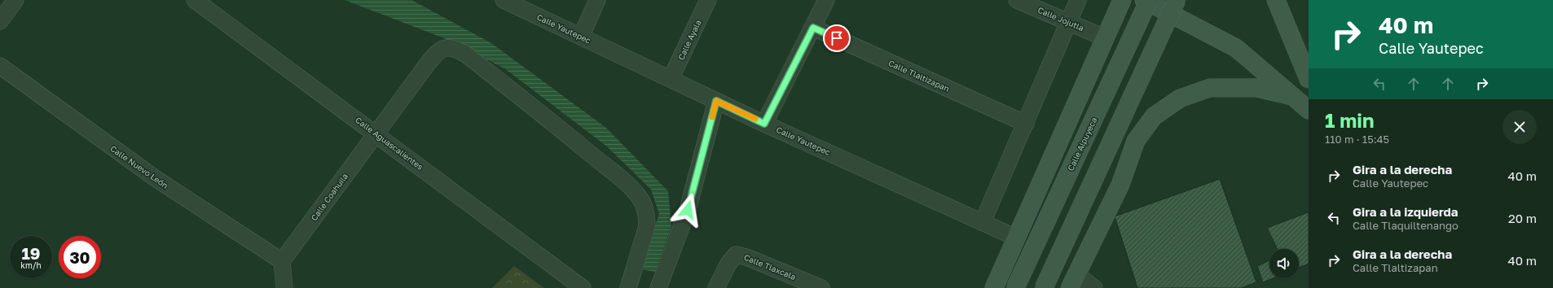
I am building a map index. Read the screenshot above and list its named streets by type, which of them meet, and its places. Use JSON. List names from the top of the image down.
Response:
{
  "streets": {
    "main road": ["Calle Alpuyeca"],
    "street": [
      "Calle Jojutla",
      "Calle Yautepec",
      "Calle Ayala",
      "Calle Tlaltizapan",
      "Calle Aguascalientes",
      "Calle Nuevo León",
      "Calle Coahuila",
      "Calle Tlaxcala"
    ]
  },
  "crossings": [
    ["Calle Yautepec", "Calle Ayala"],
    ["Calle Aguascalientes", "Calle Coahuila"],
    ["Calle Nuevo León", "Calle Coahuila"]
  ],
  "page": {
    "turn": ["40 m", "Calle Yautepec"],
    "heading": ["1 min", "110 m · 15:45"],
    "list": [
      {
        "name": "Gira a la derecha",
        "note": "Calle Yautepec",
        "value": "40 m"
      },
      {
        "name": "Gira a la izquierda",
        "note": "Calle Tlaquiltenango",
        "value": "20 m"
      },
      {
        "name": "Gira a la derecha",
        "note": "Calle Tlaltizapan",
        "value": "40 m"
      }
    ],
    "speed": "19 km/h",
    "limit": "30"
  }
}
